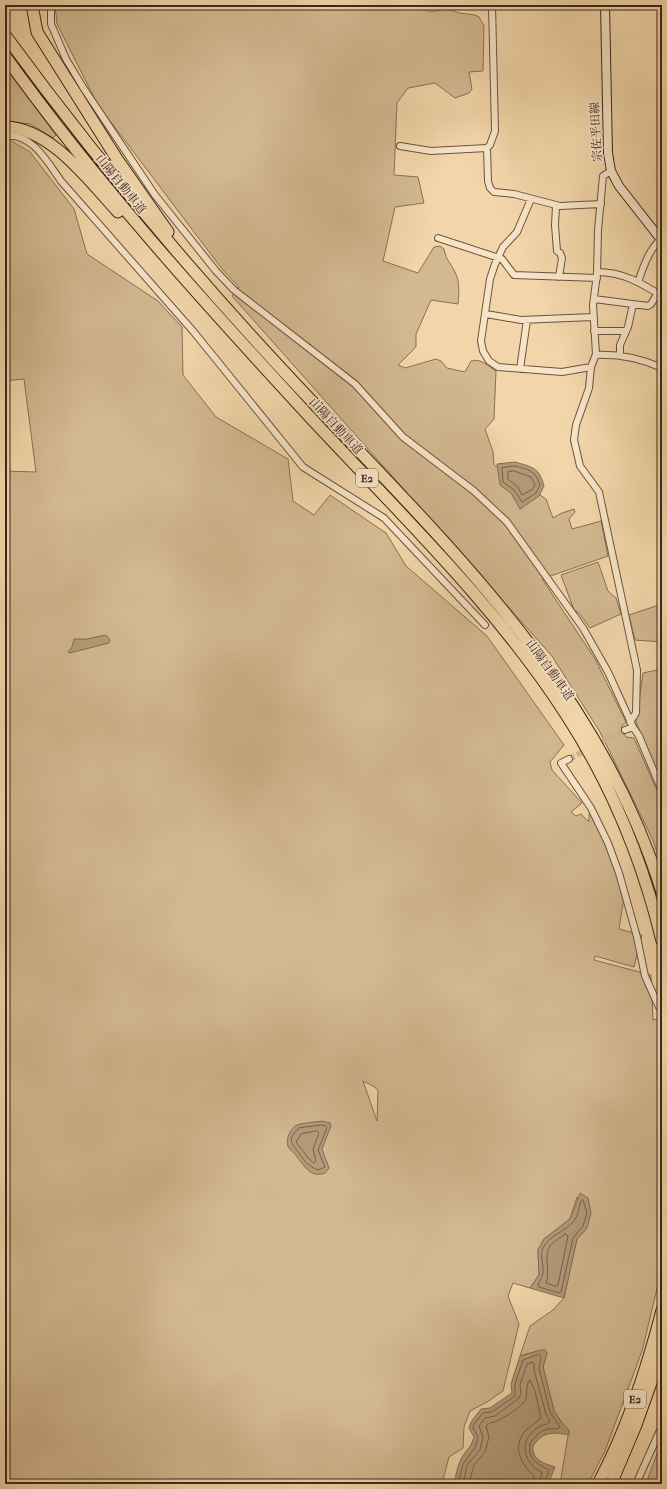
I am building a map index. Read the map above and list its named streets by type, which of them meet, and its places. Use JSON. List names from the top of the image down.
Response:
{
  "streets": {
    "highway": ["山陽自動車道", "E2"],
    "main road": ["宗佐平田線"]
  }
}
